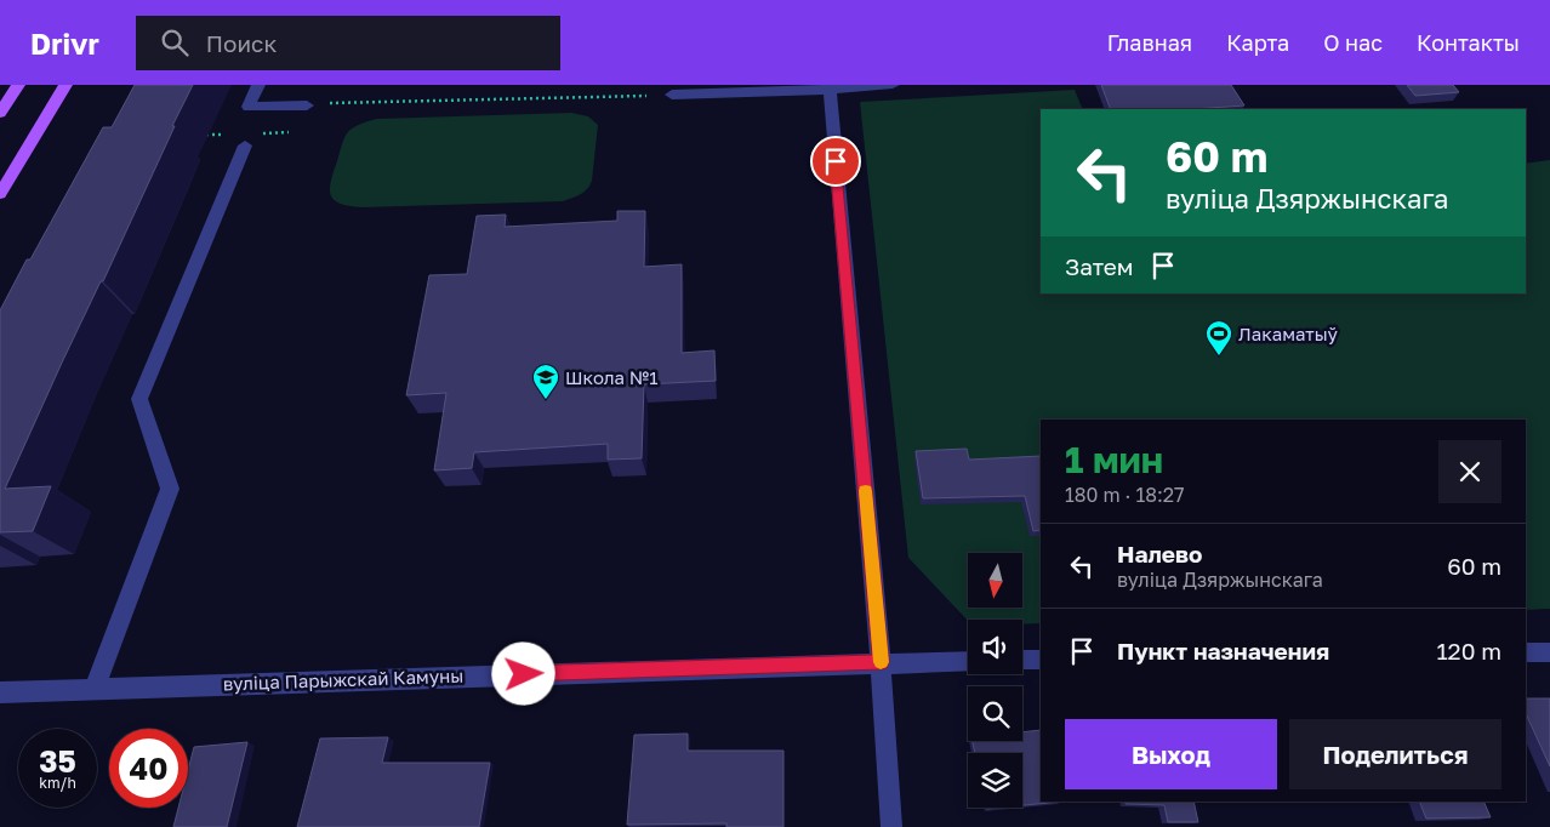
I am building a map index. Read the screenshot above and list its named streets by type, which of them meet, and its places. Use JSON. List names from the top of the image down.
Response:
{
  "streets": {
    "street": ["вуліца Парыжскай Камуны"]
  },
  "places": {
    "sports": ["Лакаматыў"],
    "school or university": ["Школа №1"]
  },
  "north": "bottom",
  "page": {
    "header": "Drivr",
    "search": "Поиск",
    "nav": [
      "Главная",
      "Карта",
      "О нас",
      "Контакты"
    ],
    "turn": ["60 m", "вуліца Дзяржынскага"],
    "then": "Затем",
    "heading": ["1 мин", "180 m · 18:27"],
    "list": [
      {
        "name": "Налево",
        "note": "вуліца Дзяржынскага",
        "value": "60 m"
      },
      {
        "name": "Пункт назначения",
        "value": "120 m"
      }
    ],
    "buttons": ["Выход", "Поделиться"],
    "speed": "35 km/h",
    "limit": "40"
  }
}
